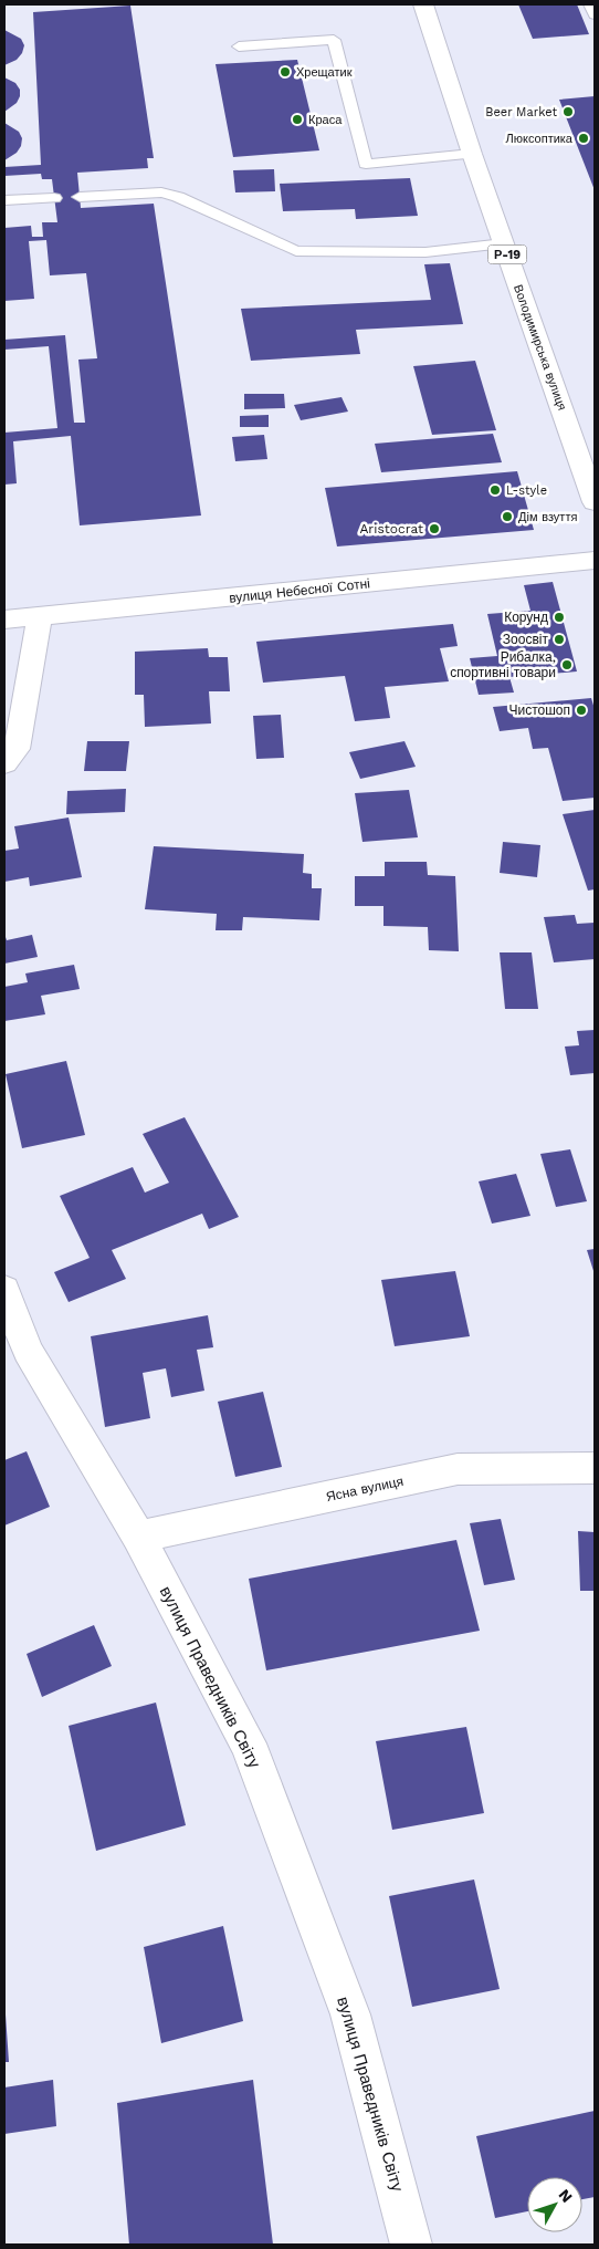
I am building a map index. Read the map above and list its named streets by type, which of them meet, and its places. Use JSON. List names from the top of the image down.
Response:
{
  "streets": {
    "street": [
      "Р-19",
      "Володимирська вулиця",
      "вулиця Небесної Сотні",
      "Ясна вулиця",
      "вулиця Праведників Світу"
    ]
  },
  "crossings": [
    ["Ясна вулиця", "вулиця Праведників Світу"]
  ],
  "places": [
    "Хрещатик",
    "Beer Market",
    "Краса",
    "Люксоптика",
    "L-style",
    "Дім взуття",
    "Aristocrat",
    "Корунд",
    "Зоосвіт",
    "Рибалка, спортивні товари",
    "Чистошоп"
  ],
  "north": "top right"
}
